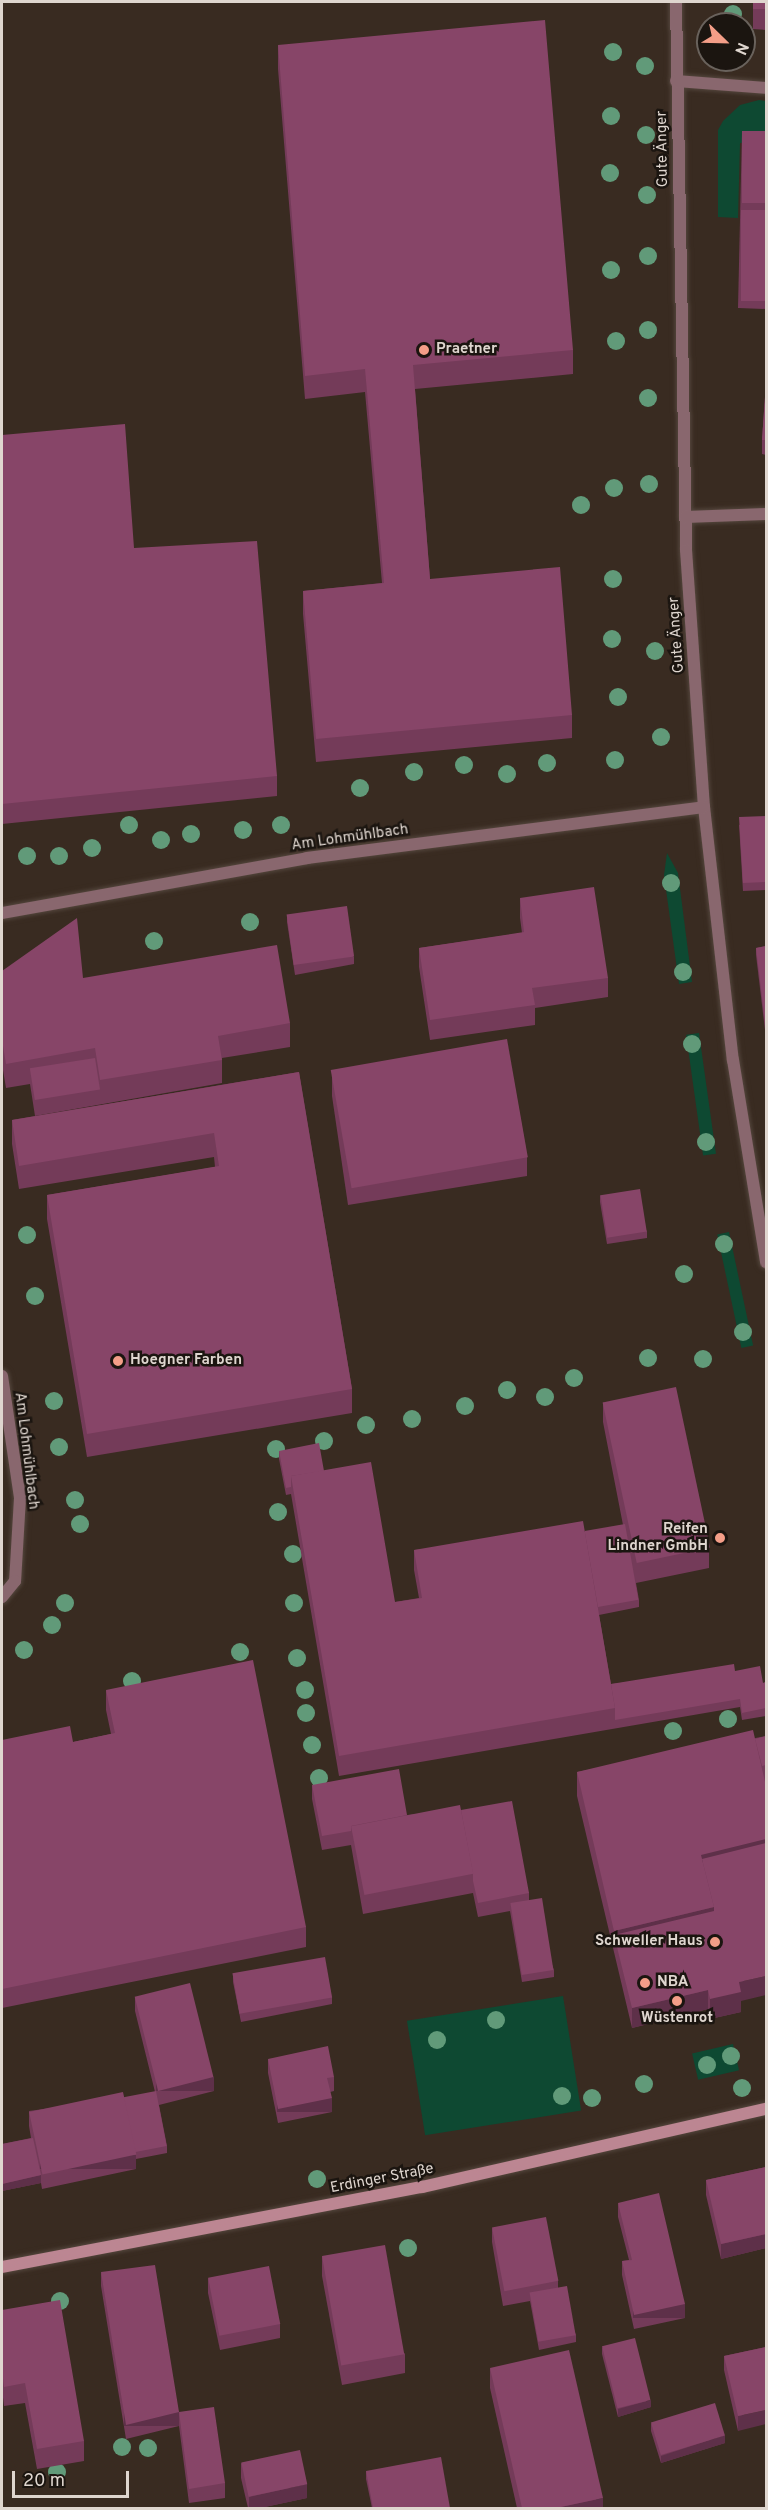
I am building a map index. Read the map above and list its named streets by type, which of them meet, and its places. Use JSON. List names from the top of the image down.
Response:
{
  "streets": {
    "street": ["Gute Änger", "Am Lohmühlbach", "Erdinger Straße"]
  },
  "crossings": [
    ["Gute Änger", "Am Lohmühlbach"]
  ],
  "places": [
    "Praetner",
    "Hoegner Farben",
    "Reifen Lindner GmbH",
    "Schweller Haus",
    "NBA",
    "Wüstenrot"
  ],
  "scale_bar": "20 m",
  "north": "bottom right"
}
